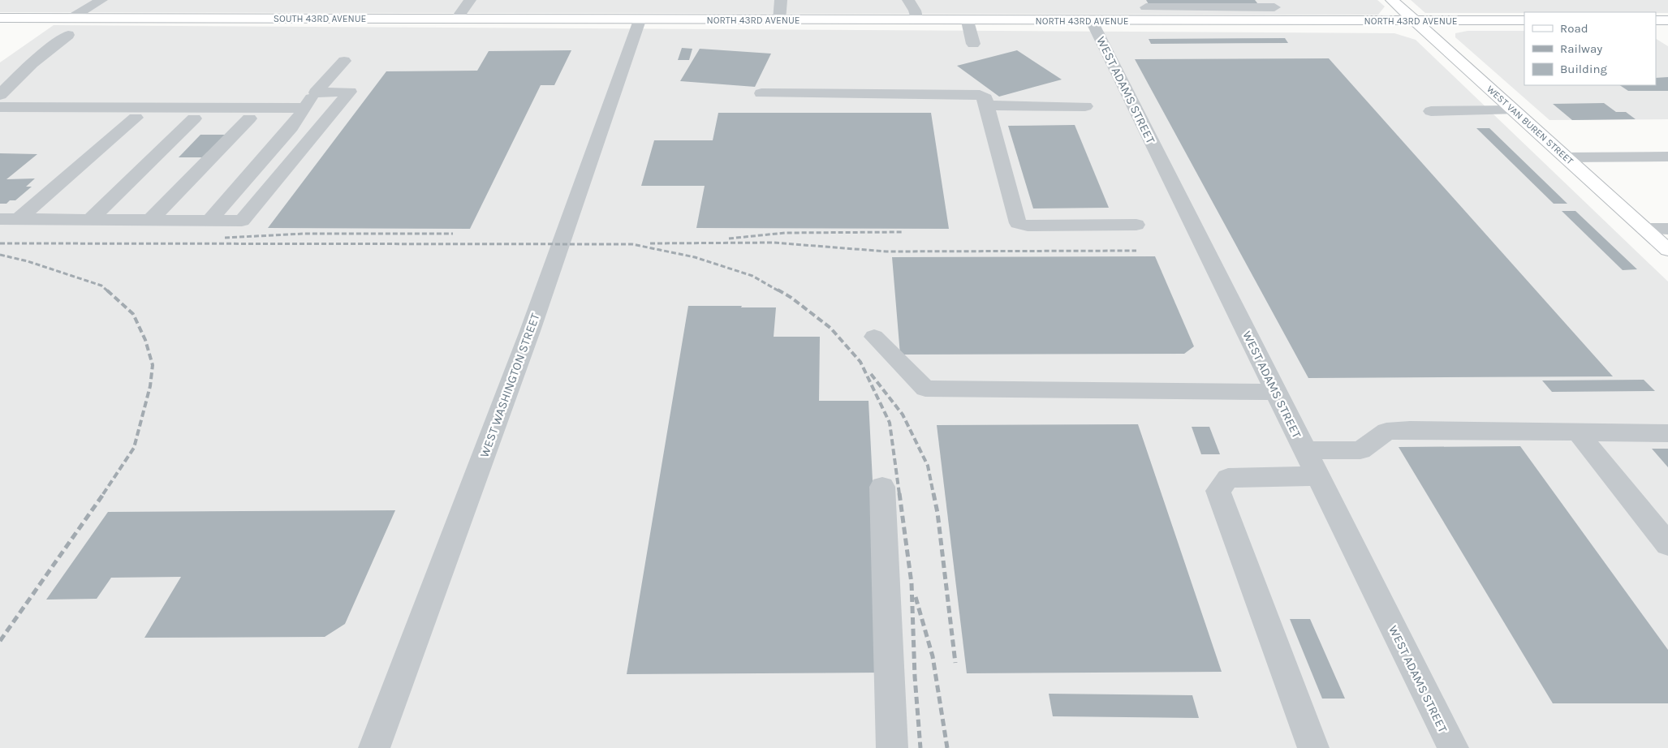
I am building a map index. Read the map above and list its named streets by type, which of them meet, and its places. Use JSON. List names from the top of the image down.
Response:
{
  "streets": {
    "main road": ["SOUTH 43RD AVENUE", "NORTH 43RD AVENUE", "WEST VAN BUREN STREET"],
    "street": ["WEST ADAMS STREET", "WEST WASHINGTON STREET"]
  },
  "crossings": [
    ["SOUTH 43RD AVENUE", "NORTH 43RD AVENUE"],
    ["SOUTH 43RD AVENUE", "WEST WASHINGTON STREET"],
    ["NORTH 43RD AVENUE", "WEST ADAMS STREET"],
    ["NORTH 43RD AVENUE", "WEST VAN BUREN STREET"],
    ["NORTH 43RD AVENUE", "WEST WASHINGTON STREET"]
  ],
  "legend": ["Road", "Railway", "Building"]
}
